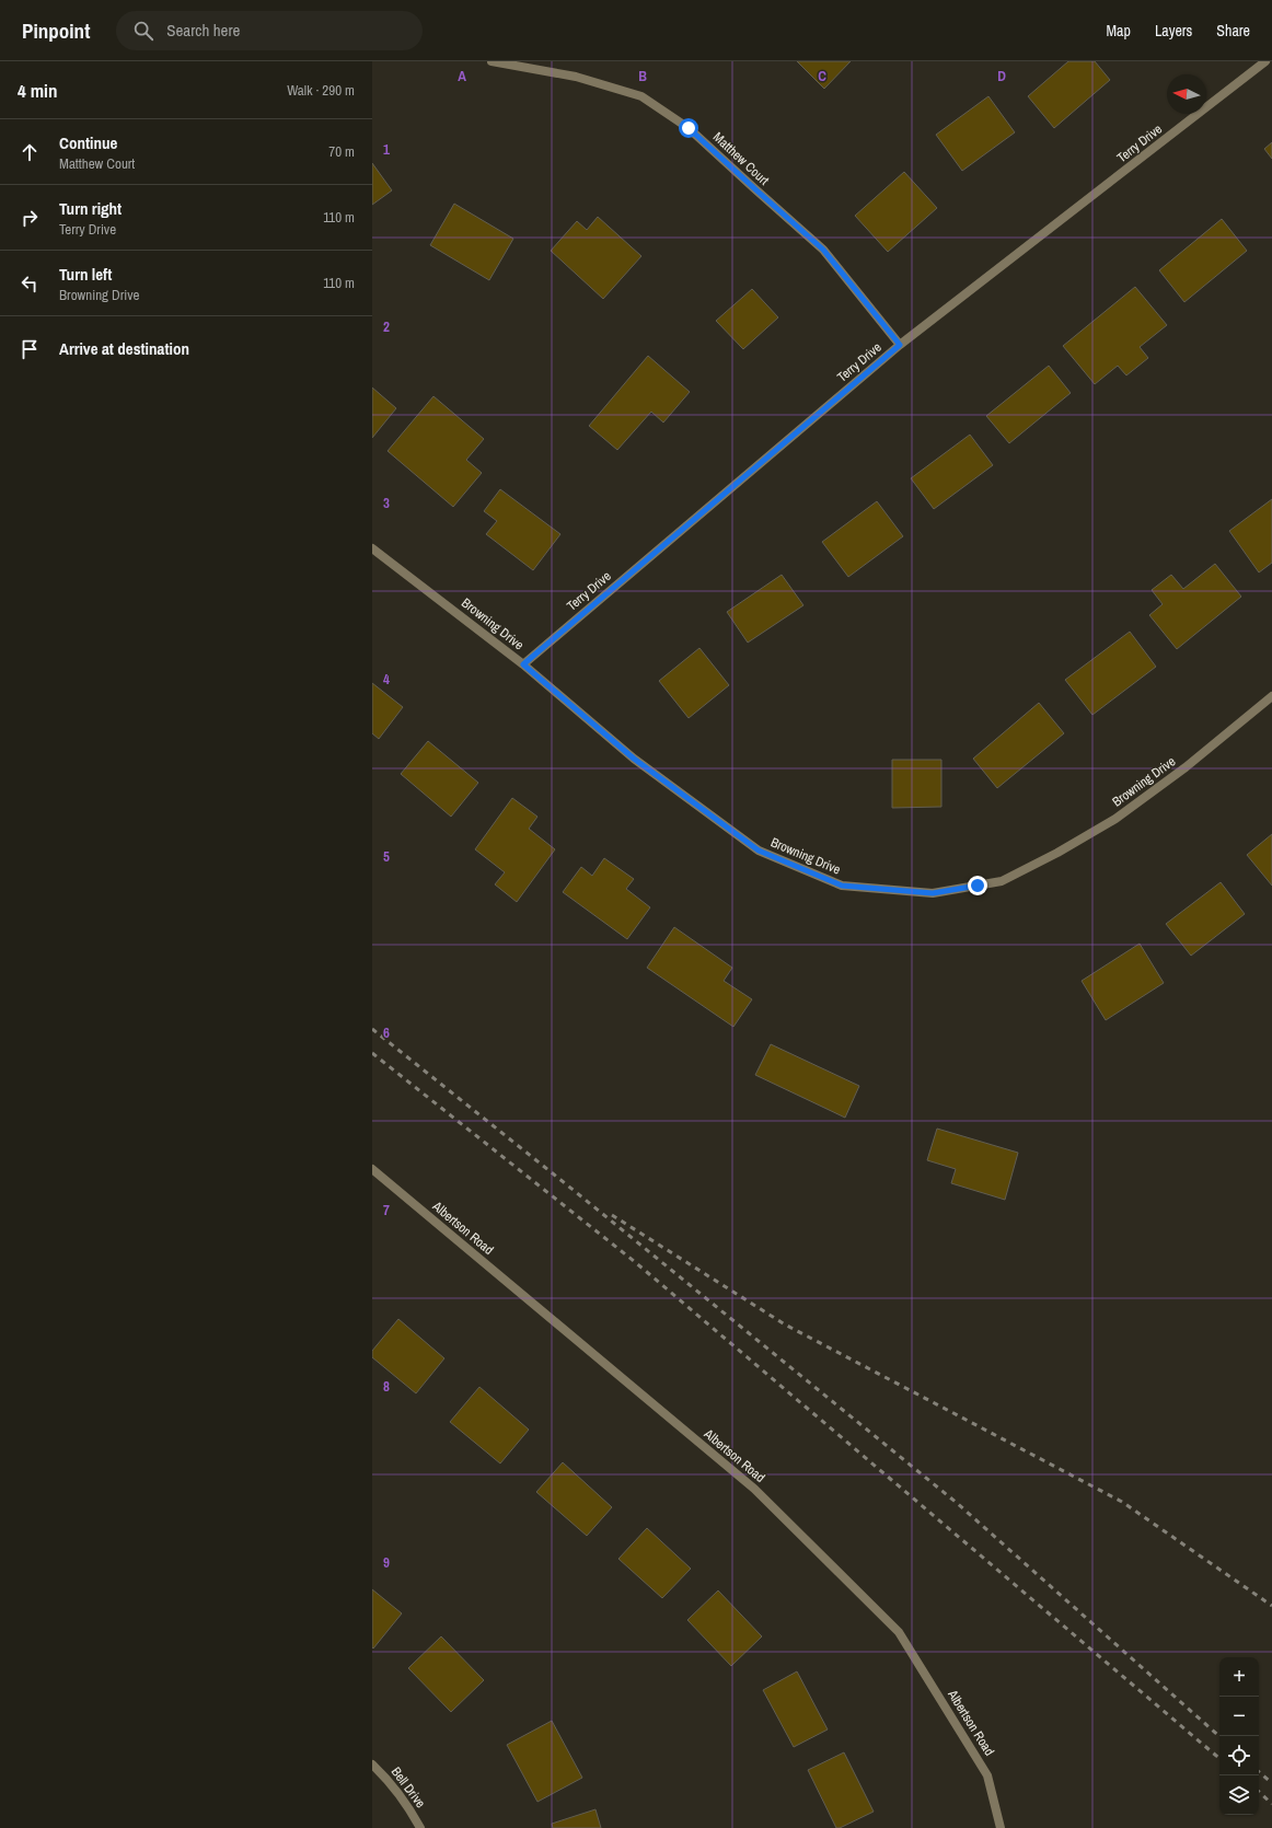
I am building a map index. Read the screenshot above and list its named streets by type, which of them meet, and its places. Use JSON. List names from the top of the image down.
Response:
{
  "streets": {
    "street": [
      "Terry Drive",
      "Matthew Court",
      "Browning Drive",
      "Albertson Road",
      "Bell Drive"
    ]
  },
  "crossings": [
    ["Terry Drive", "Matthew Court"],
    ["Terry Drive", "Browning Drive"]
  ],
  "north": "left",
  "page": {
    "header": "Pinpoint",
    "search": "Search here",
    "nav": ["Map", "Layers", "Share"],
    "heading": ["4 min", "Walk · 290 m"],
    "list": [
      ["Continue", "Matthew Court", "70 m"],
      ["Turn right", "Terry Drive", "110 m"],
      ["Turn left", "Browning Drive", "110 m"],
      "Arrive at destination"
    ],
    "map_buttons": ["+", "−"]
  },
  "grid": {
    "columns": [
      "A",
      "B",
      "C",
      "D"
    ],
    "rows": [
      "1",
      "2",
      "3",
      "4",
      "5",
      "6",
      "7",
      "8",
      "9"
    ]
  }
}
